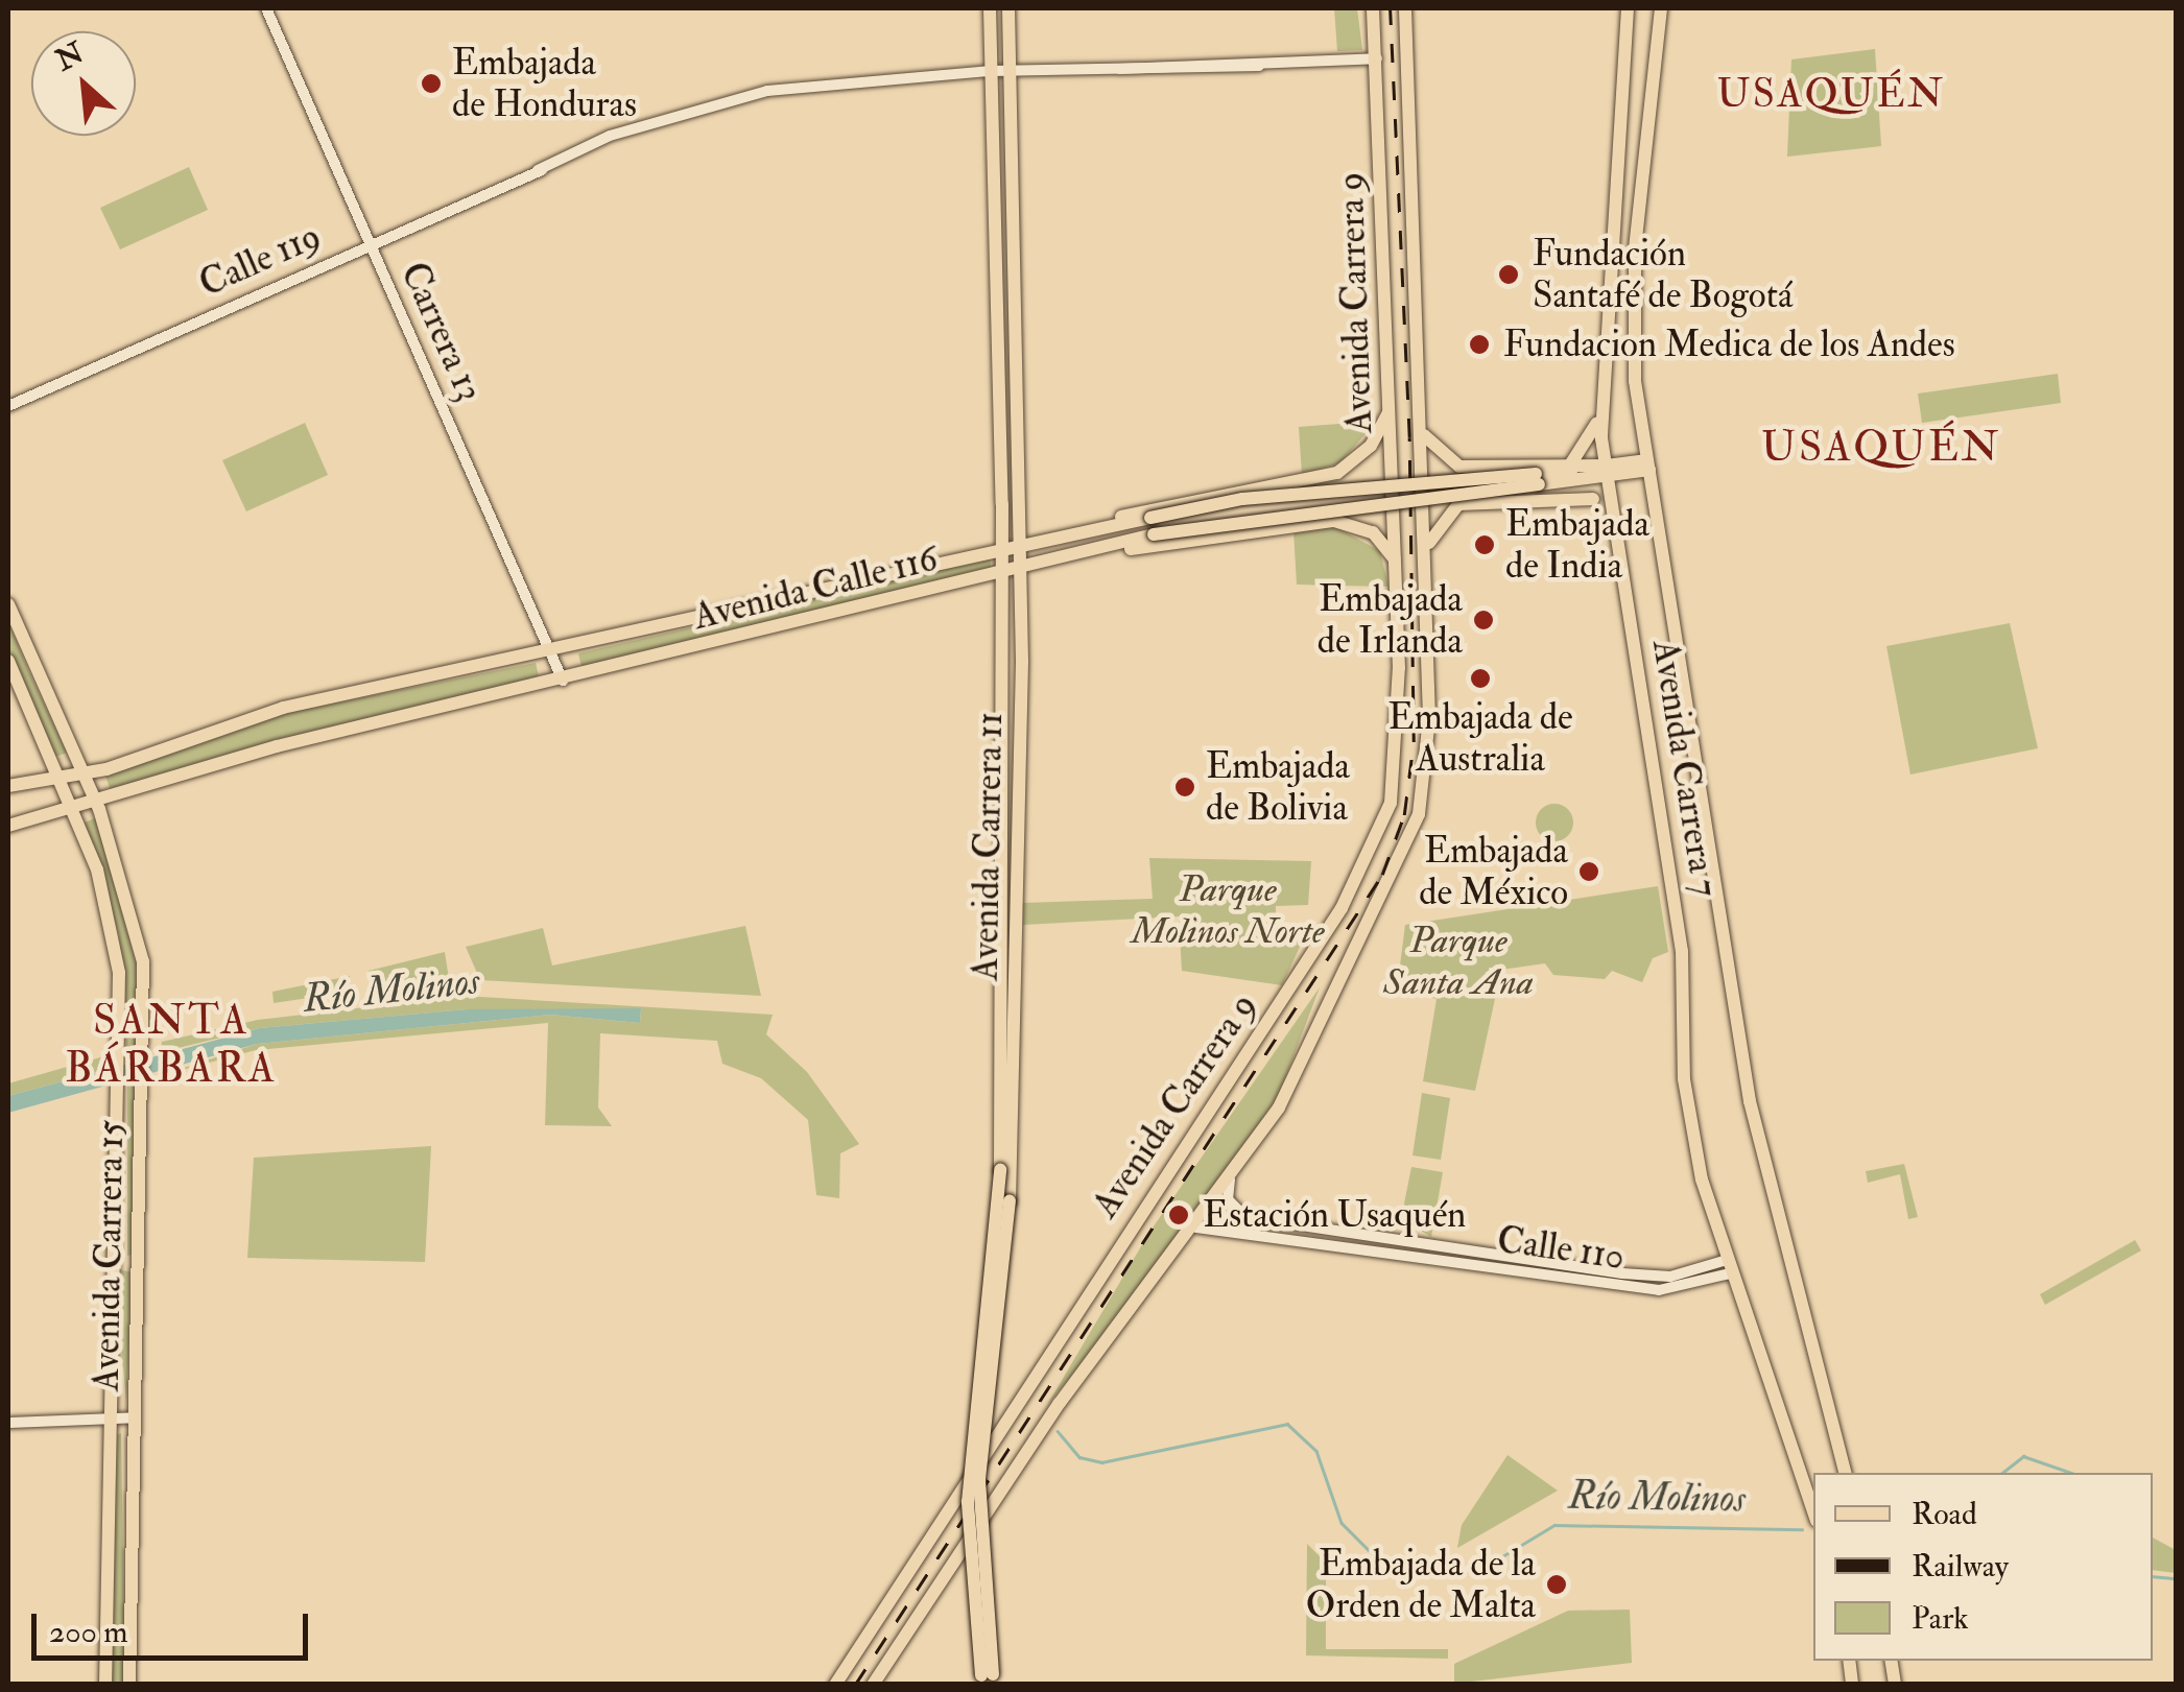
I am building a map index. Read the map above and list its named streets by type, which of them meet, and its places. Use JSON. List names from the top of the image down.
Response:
{
  "streets": {
    "main road": [
      "Avenida Carrera 9",
      "Avenida Calle 116",
      "Avenida Carrera 7",
      "Avenida Carrera 11",
      "Avenida Carrera 15"
    ],
    "street": ["Calle 119", "Carrera 13", "Calle 110"]
  },
  "crossings": [
    ["Calle 119", "Avenida Carrera 9"],
    ["Calle 119", "Carrera 13"],
    ["Calle 119", "Avenida Carrera 11"],
    ["Avenida Carrera 9", "Calle 110"],
    ["Carrera 13", "Avenida Calle 116"],
    ["Avenida Calle 116", "Avenida Carrera 7"],
    ["Avenida Calle 116", "Avenida Carrera 11"],
    ["Avenida Calle 116", "Avenida Carrera 15"],
    ["Avenida Carrera 7", "Calle 110"]
  ],
  "districts": ["USAQUÉN", "USAQUÉN", "SANTA BÁRBARA"],
  "water": ["Río Molinos"],
  "parks": ["Parque Molinos Norte", "Parque Santa Ana"],
  "places": [
    "Embajada de Honduras",
    "Fundación Santafé de Bogotá",
    "Fundacion Medica de los Andes",
    "Embajada de India",
    "Embajada de Irlanda",
    "Embajada de Australia",
    "Embajada de Bolivia",
    "Embajada de México",
    "Estación Usaquén",
    "Embajada de la Orden de Malta"
  ],
  "legend": ["Road", "Railway", "Park"],
  "scale_bar": "200 m",
  "north": "top left"
}
